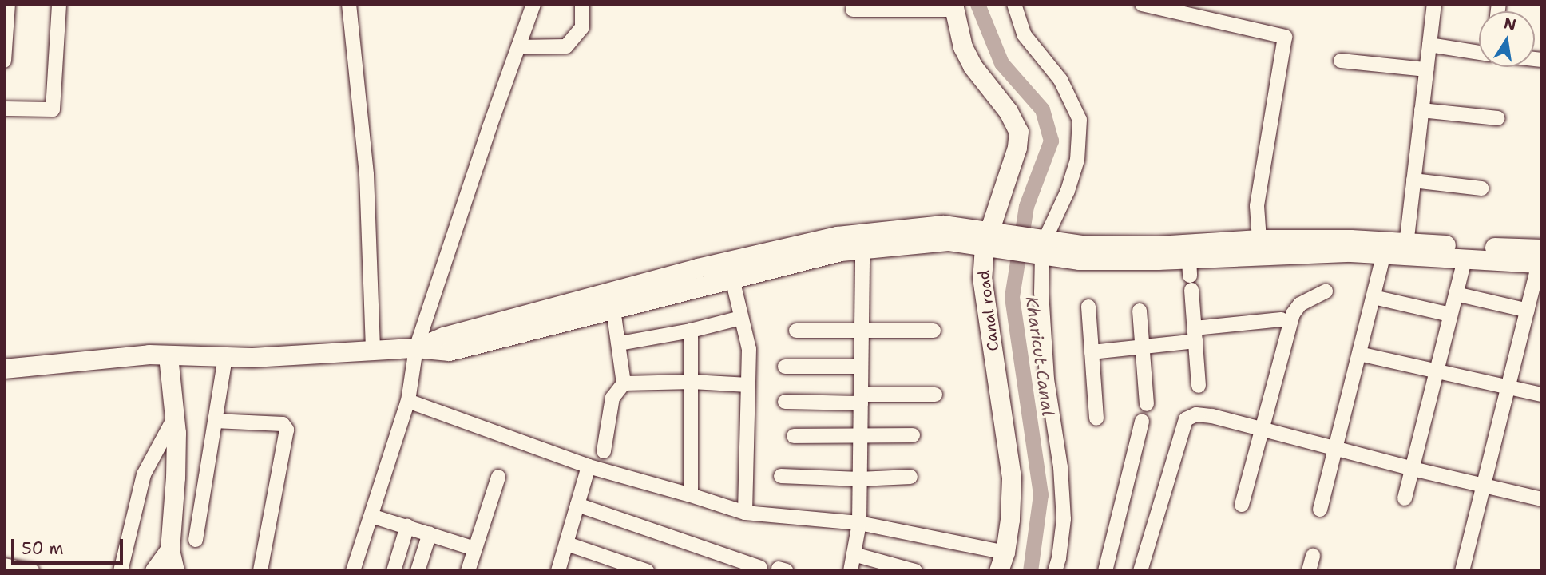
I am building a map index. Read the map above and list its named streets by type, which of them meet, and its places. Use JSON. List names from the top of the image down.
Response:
{
  "streets": {
    "main road": ["Canal road"]
  },
  "water": ["Kharicut Canal"],
  "scale_bar": "50 m",
  "north": "top"
}
